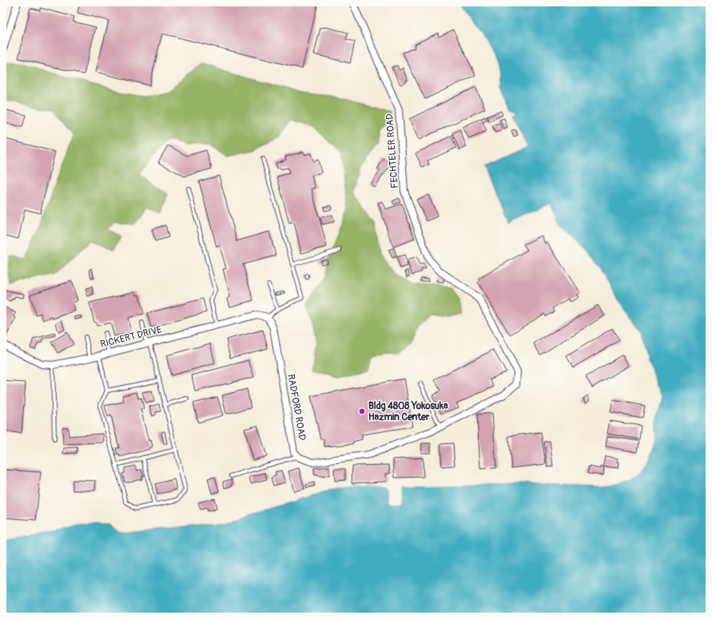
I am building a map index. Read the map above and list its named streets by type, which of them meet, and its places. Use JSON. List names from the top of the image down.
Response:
{
  "streets": {
    "street": ["FECHTELER ROAD", "RICKERT DRIVE", "RADFORD ROAD"]
  },
  "crossings": [
    ["RICKERT DRIVE", "RADFORD ROAD"]
  ],
  "places": ["Bldg 4808 Yokosuka Hazmin Center"]
}
